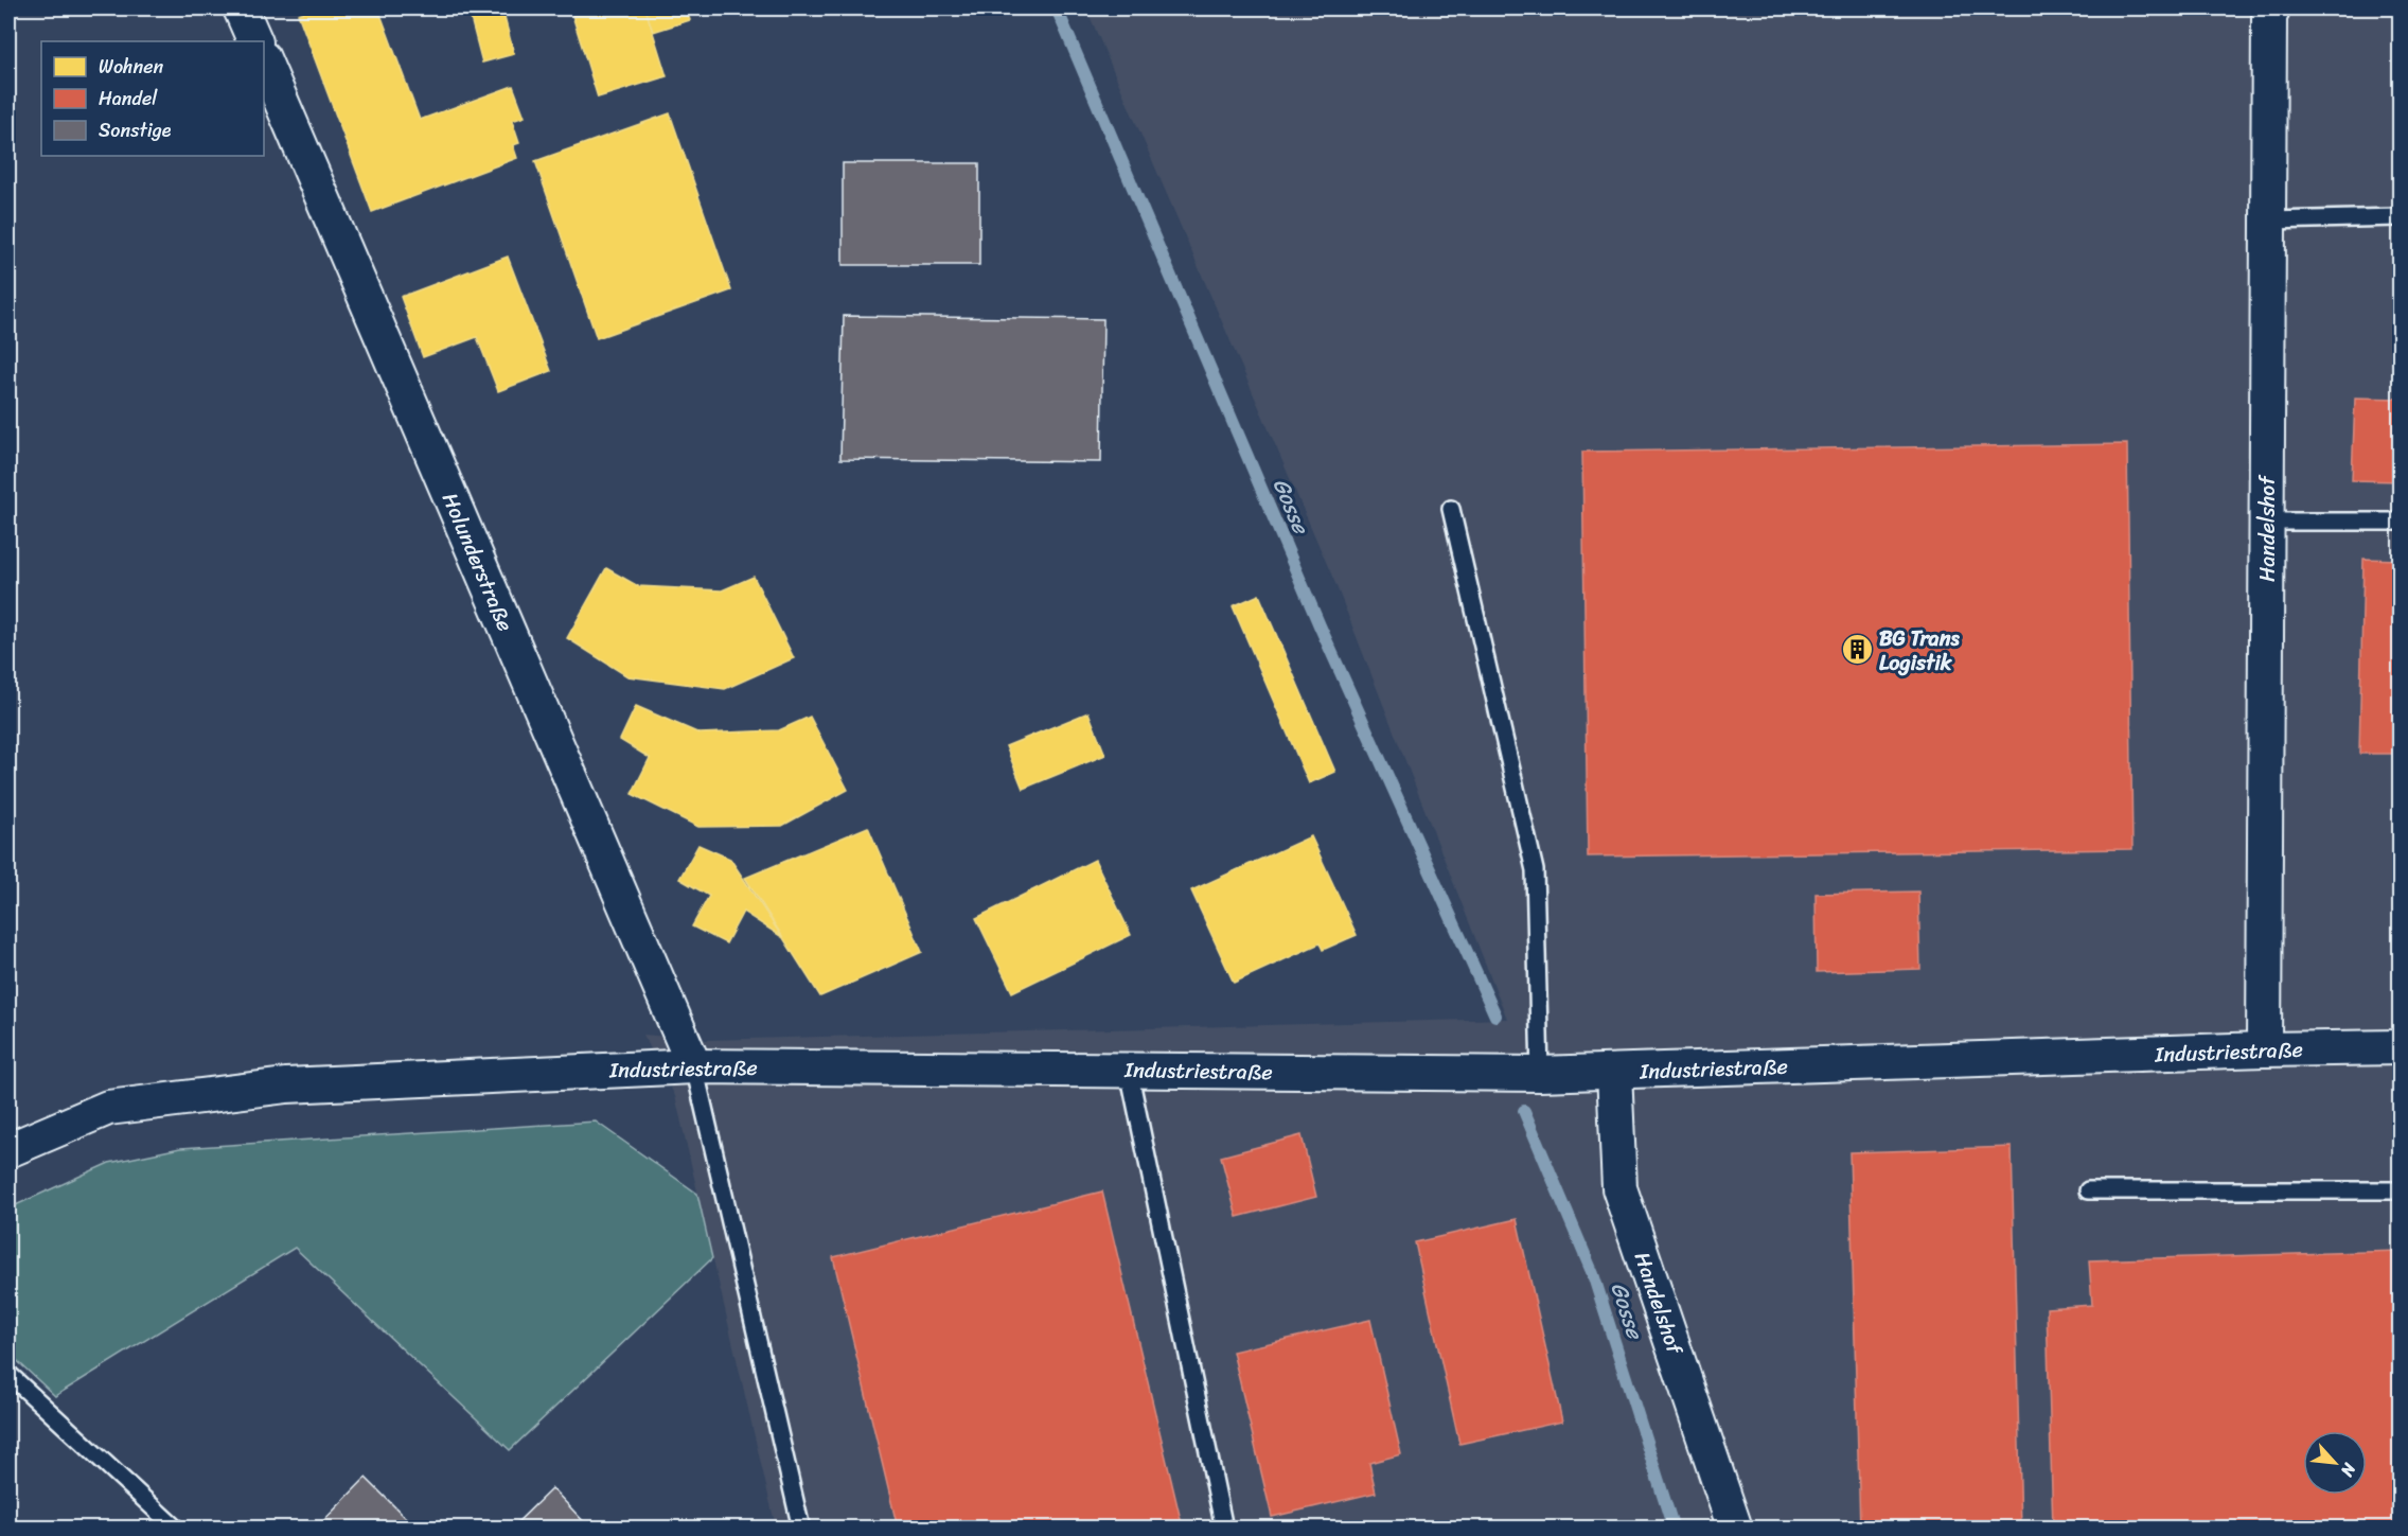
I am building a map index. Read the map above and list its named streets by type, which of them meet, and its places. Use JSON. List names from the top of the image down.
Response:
{
  "streets": {
    "street": ["Handelshof", "Holunderstraße", "Industriestraße"]
  },
  "crossings": [
    ["Handelshof", "Industriestraße"],
    ["Holunderstraße", "Industriestraße"]
  ],
  "water": ["Gosse"],
  "places": {
    "building": ["BG Trans Logistik"]
  },
  "legend": ["Wohnen", "Handel", "Sonstige"],
  "north": "bottom right"
}
